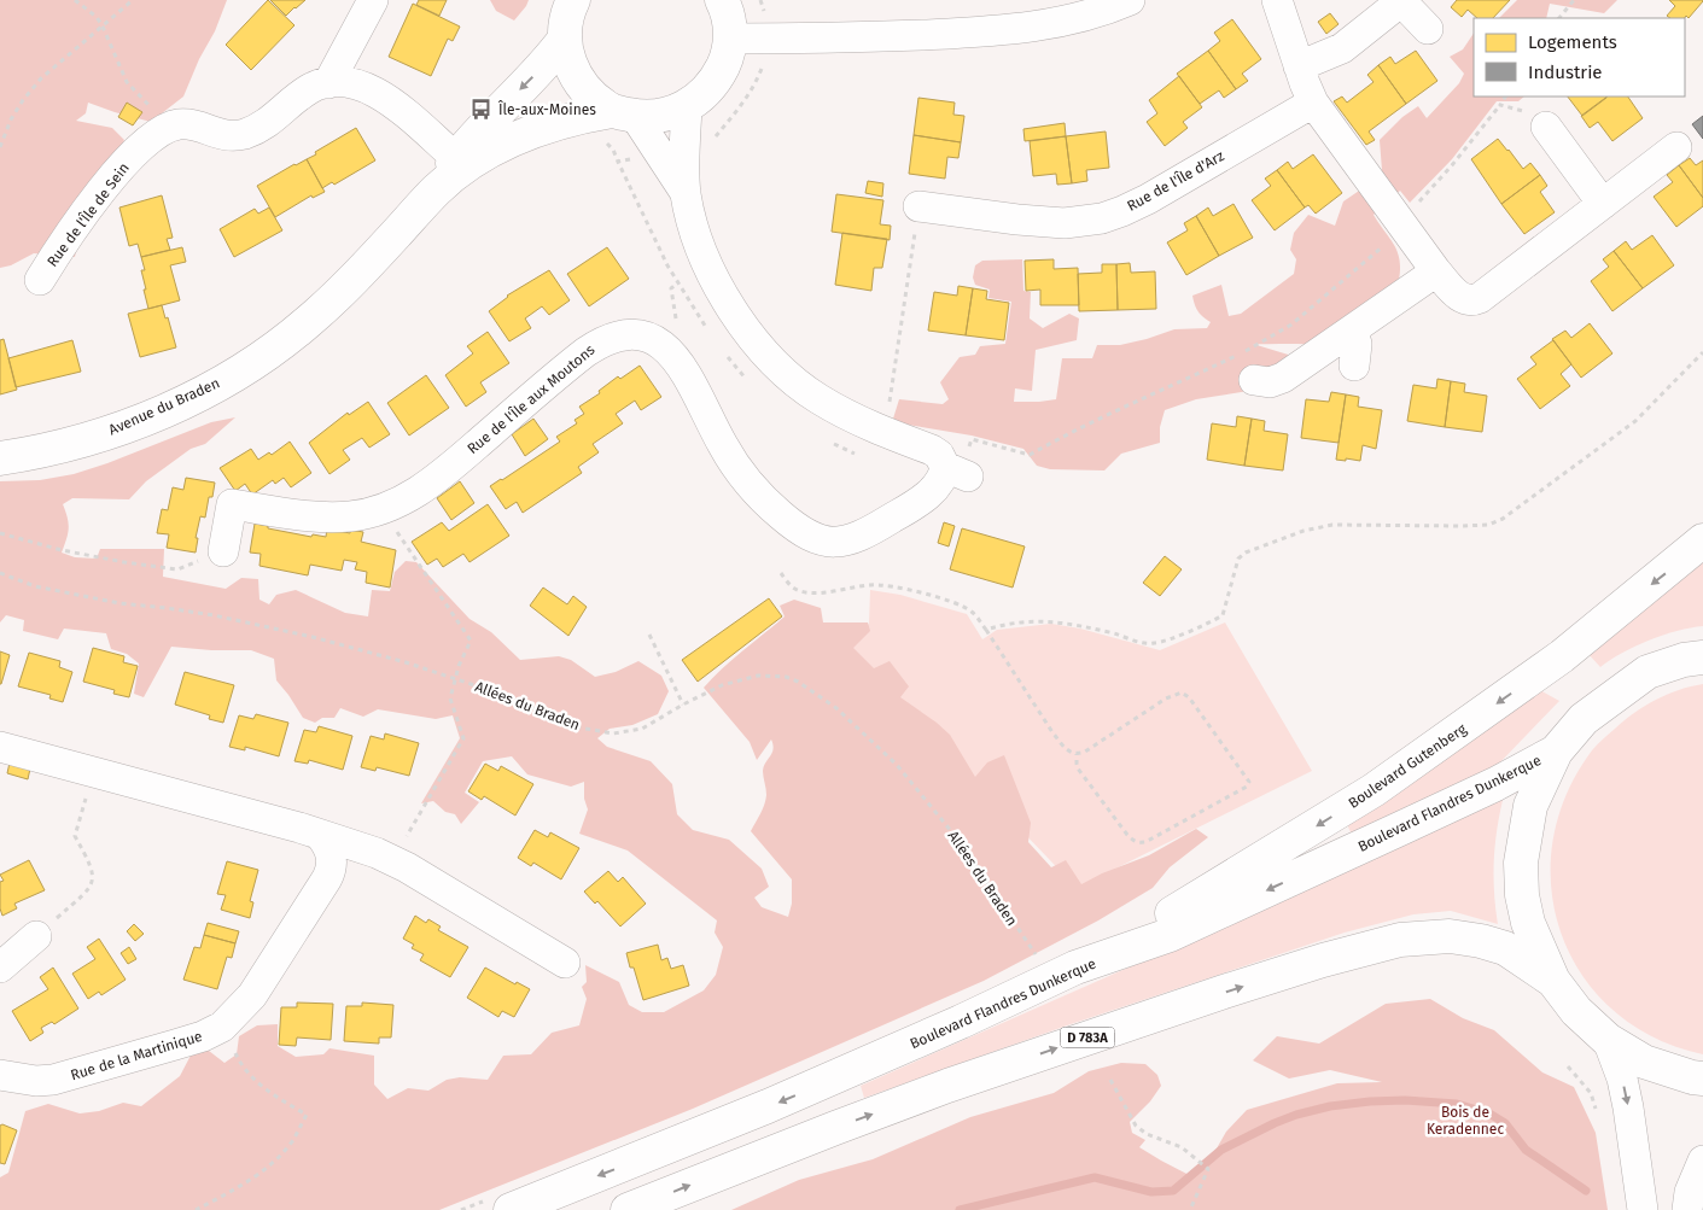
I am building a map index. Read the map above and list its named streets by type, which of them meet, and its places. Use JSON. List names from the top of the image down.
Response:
{
  "streets": {
    "main road": [
      "Avenue du Braden",
      "Boulevard Gutenberg",
      "Boulevard Flandres Dunkerque",
      "D 783A"
    ],
    "street": [
      "Rue de l'Île d'Arz",
      "Rue de l'Île de Sein",
      "Rue de l'Île aux Moutons",
      "Rue de la Martinique"
    ],
    "path": ["Allées du Braden"]
  },
  "crossings": [
    ["Boulevard Gutenberg", "Boulevard Flandres Dunkerque"]
  ],
  "parks": ["Bois de Keradennec"],
  "places": {
    "bus stop": ["Île-aux-Moines"]
  },
  "legend": ["Logements", "Industrie"]
}
